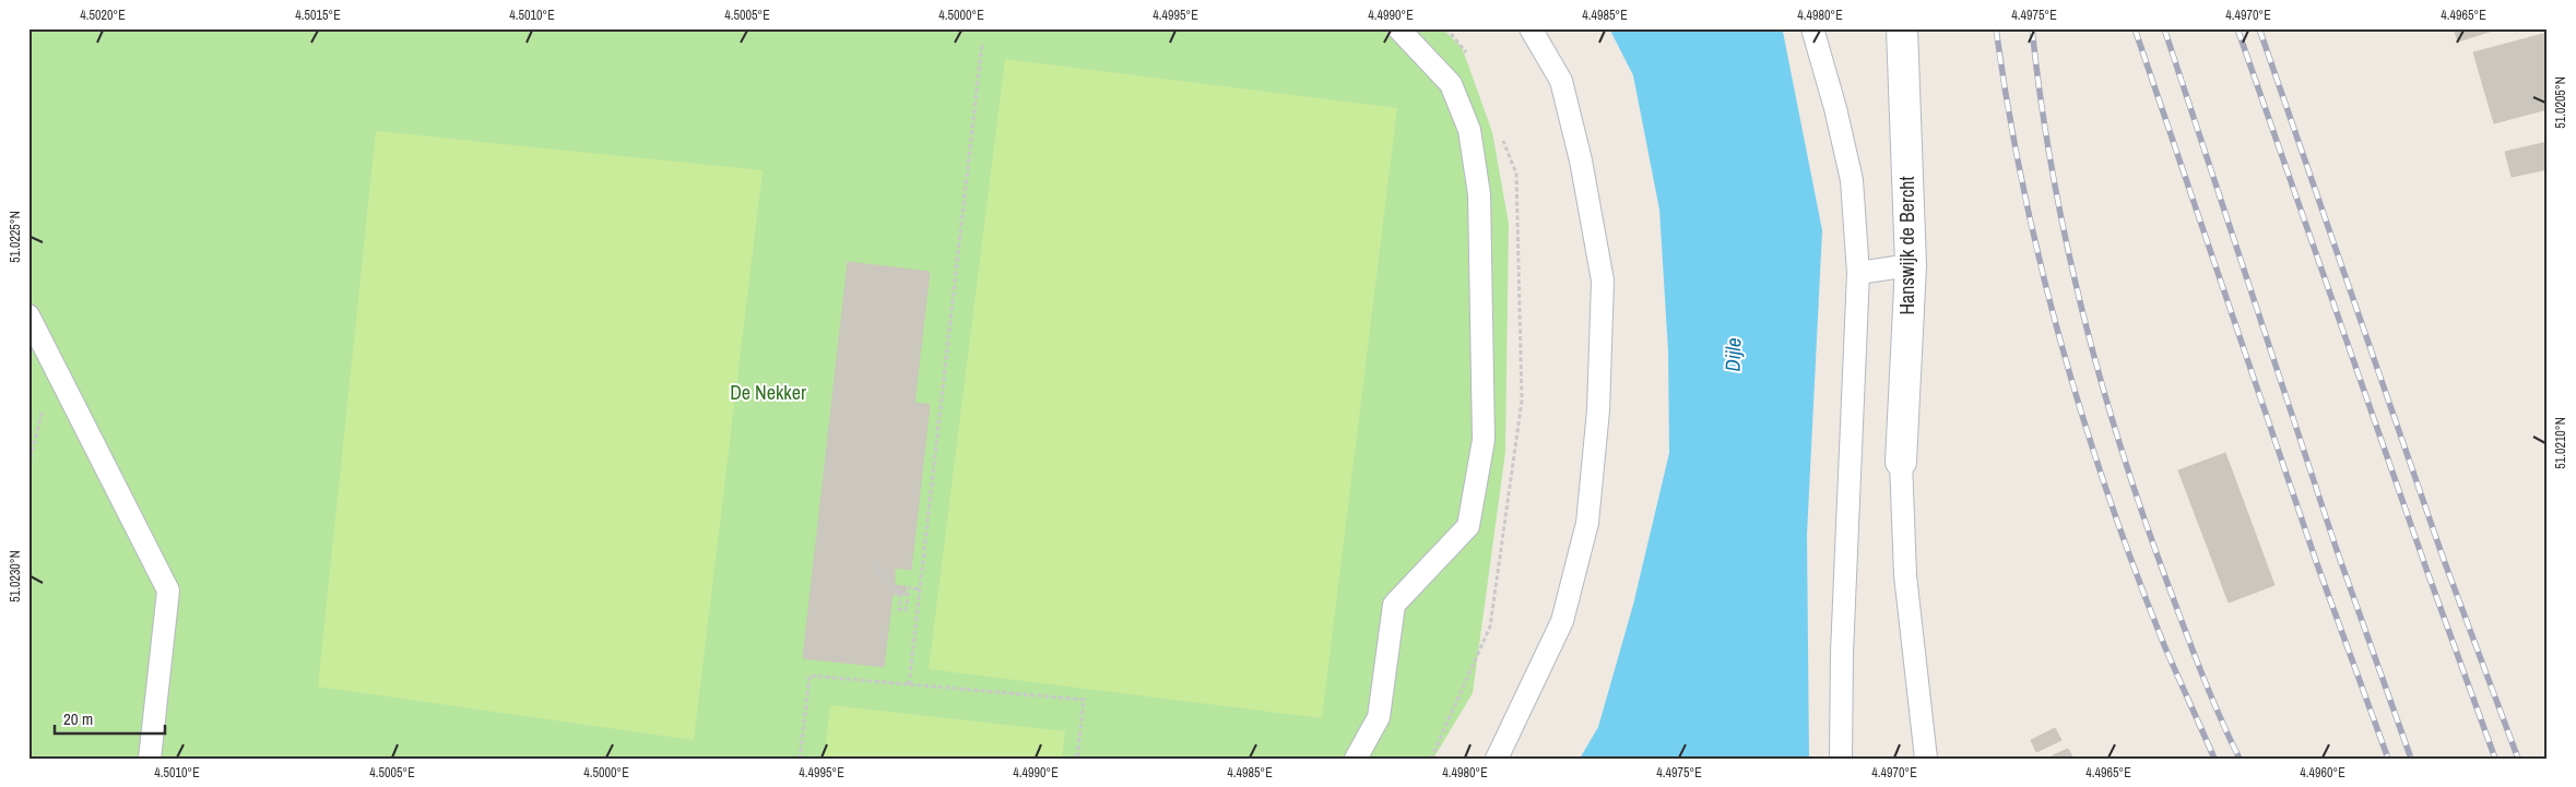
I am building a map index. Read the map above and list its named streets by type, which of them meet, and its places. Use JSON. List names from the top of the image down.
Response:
{
  "streets": {
    "street": ["Hanswijk de Bercht"]
  },
  "water": ["Dijle"],
  "parks": ["De Nekker"],
  "scale_bar": "20 m",
  "coordinates": [
    "4.5020°E",
    "4.5015°E",
    "4.5010°E",
    "4.5005°E",
    "4.5000°E",
    "4.4995°E",
    "4.4990°E",
    "4.4985°E",
    "4.4980°E",
    "4.4975°E",
    "4.4970°E",
    "4.4965°E",
    "51.0205°N",
    "51.0225°N",
    "51.0210°N",
    "51.0230°N",
    "4.4960°E"
  ]
}
